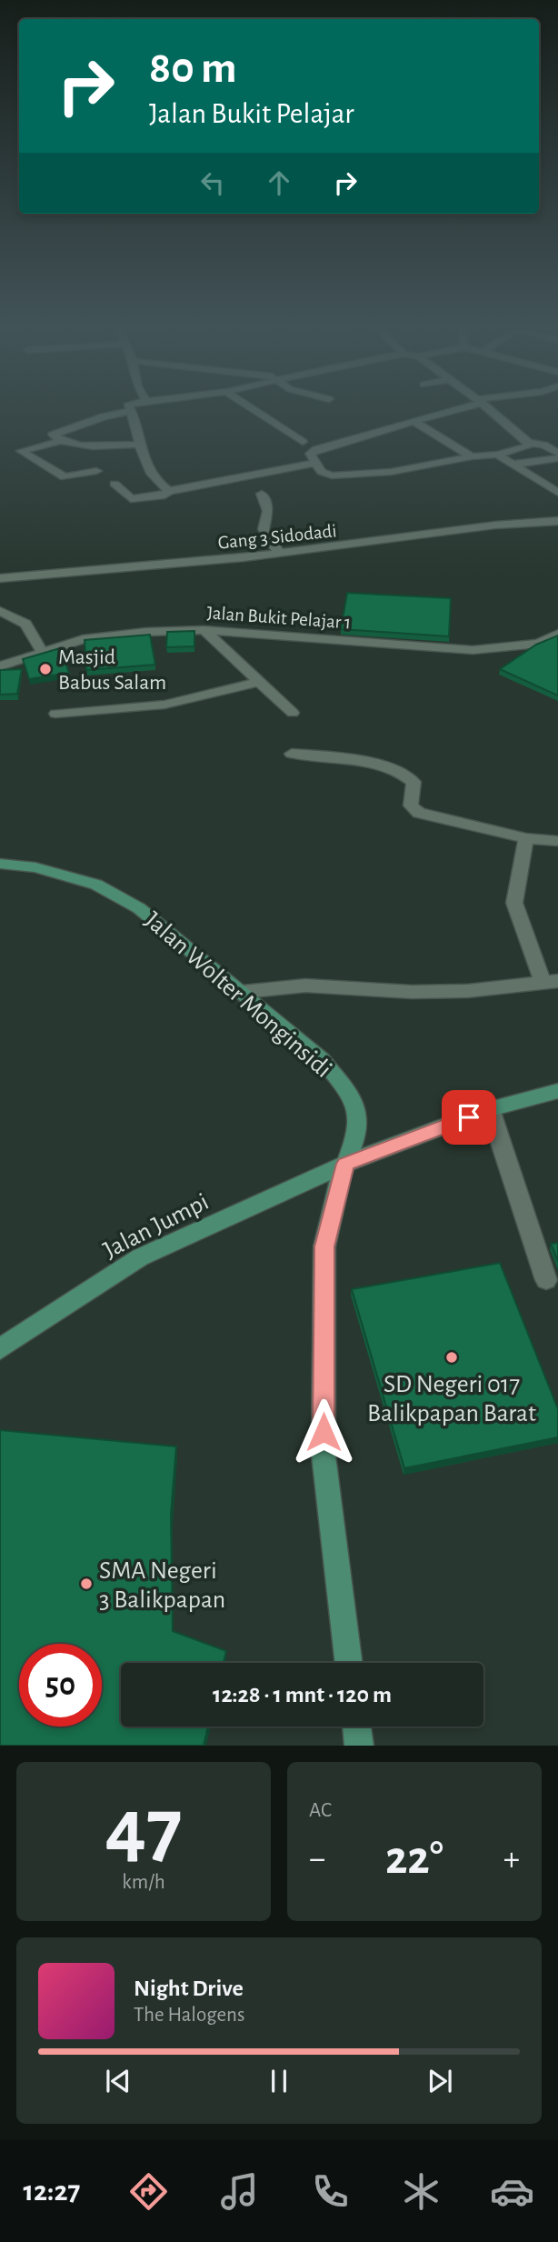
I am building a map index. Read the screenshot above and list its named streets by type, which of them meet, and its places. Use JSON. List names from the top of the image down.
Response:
{
  "streets": {
    "main road": ["Jalan Wolter Monginsidi", "Jalan Jumpi"],
    "street": ["Gang 3 Sidodadi", "Jalan Bukit Pelajar 1"]
  },
  "crossings": [
    ["Jalan Wolter Monginsidi", "Jalan Jumpi"]
  ],
  "places": ["Masjid Babus Salam", "SD Negeri 017 Balikpapan Barat", "SMA Negeri 3 Balikpapan"],
  "page": {
    "turn": ["80 m", "Jalan Bukit Pelajar"],
    "limit": "50",
    "trip": "12:28 · 1 mnt · 120 m",
    "tile": [
      ["47", "km/h"],
      "AC"
    ],
    "heat": ["−", "22°", "+"],
    "song": ["Night Drive", "The Halogens"],
    "tabs": "12:27"
  }
}
